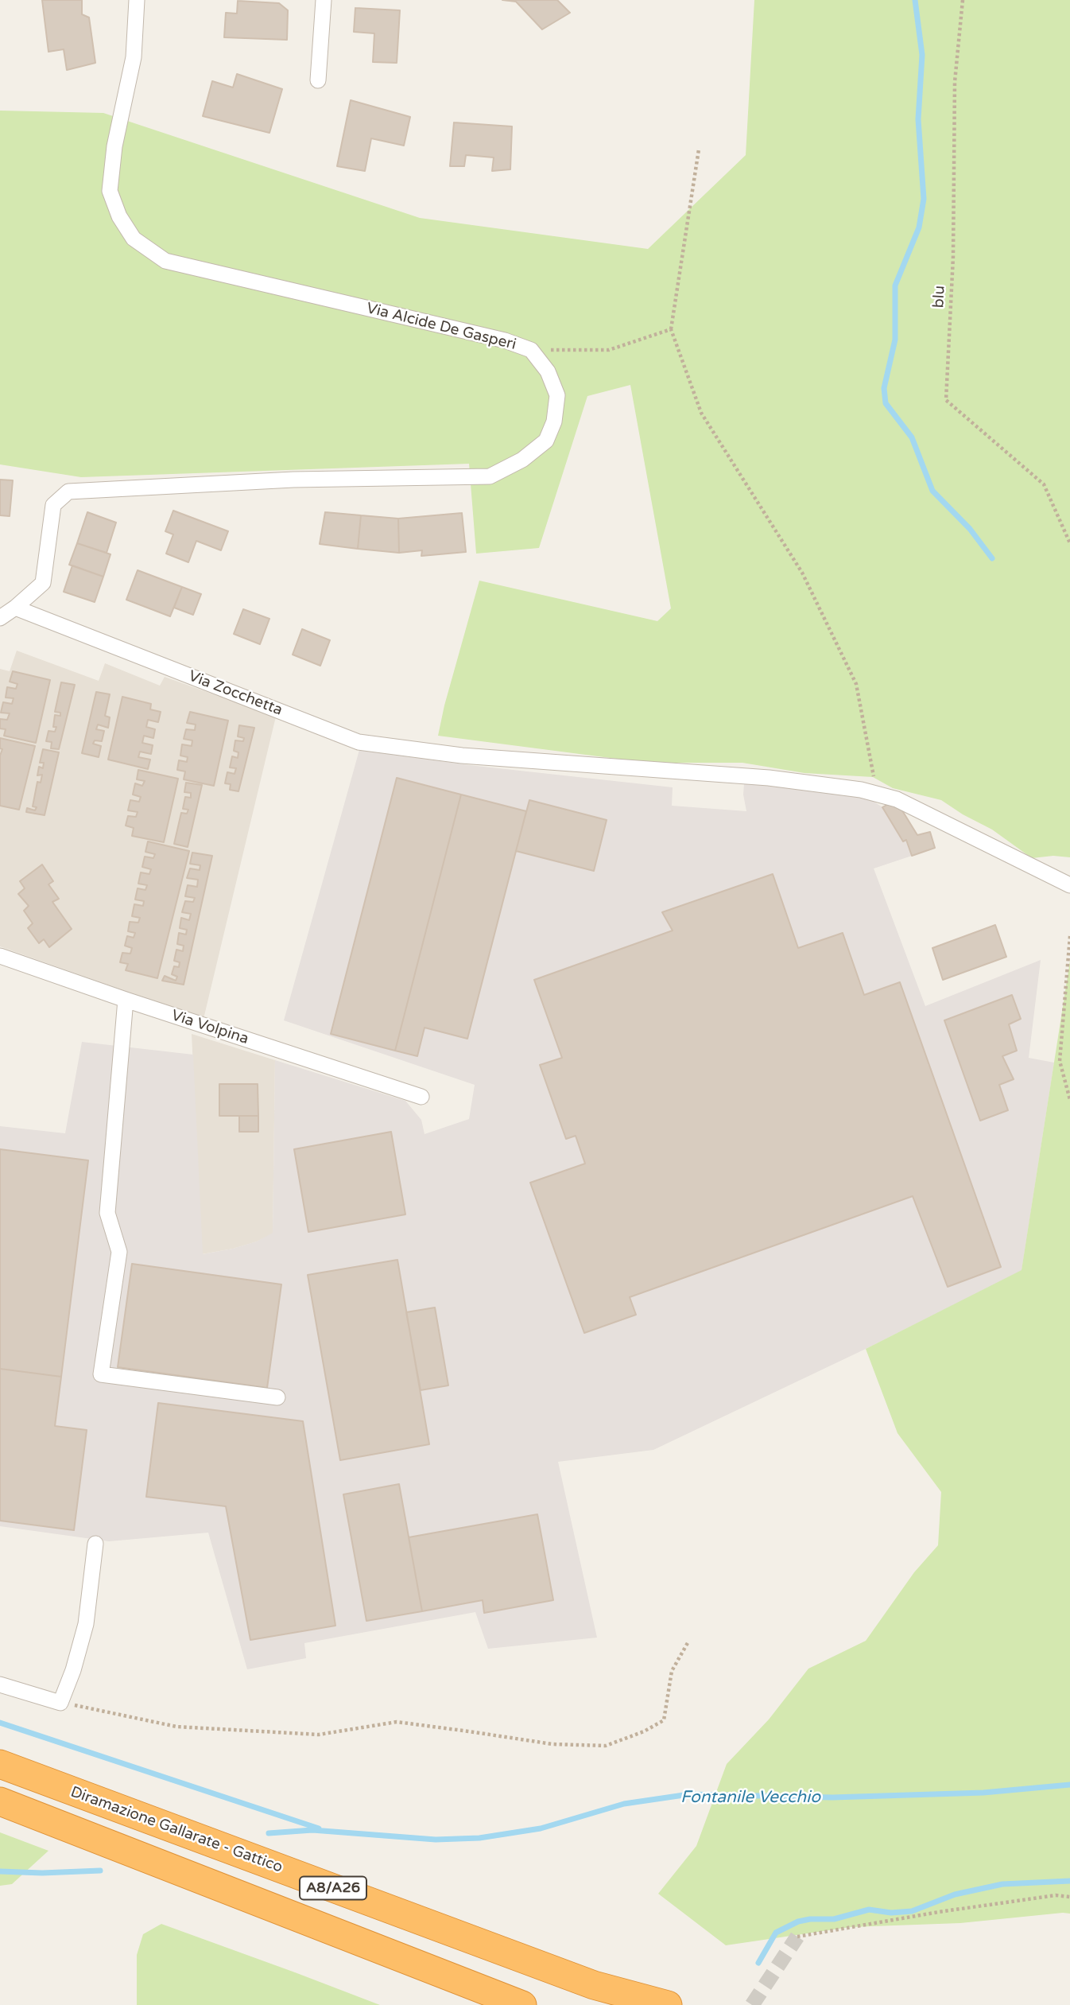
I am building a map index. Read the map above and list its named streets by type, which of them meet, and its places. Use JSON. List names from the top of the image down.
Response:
{
  "streets": {
    "highway": ["Diramazione Gallarate - Gattico", "A8/A26"],
    "street": ["Via Alcide De Gasperi", "Via Zocchetta", "Via Volpina"],
    "path": ["blu"]
  },
  "crossings": [
    ["Via Alcide De Gasperi", "Via Zocchetta"]
  ],
  "water": ["Fontanile Vecchio"]
}
